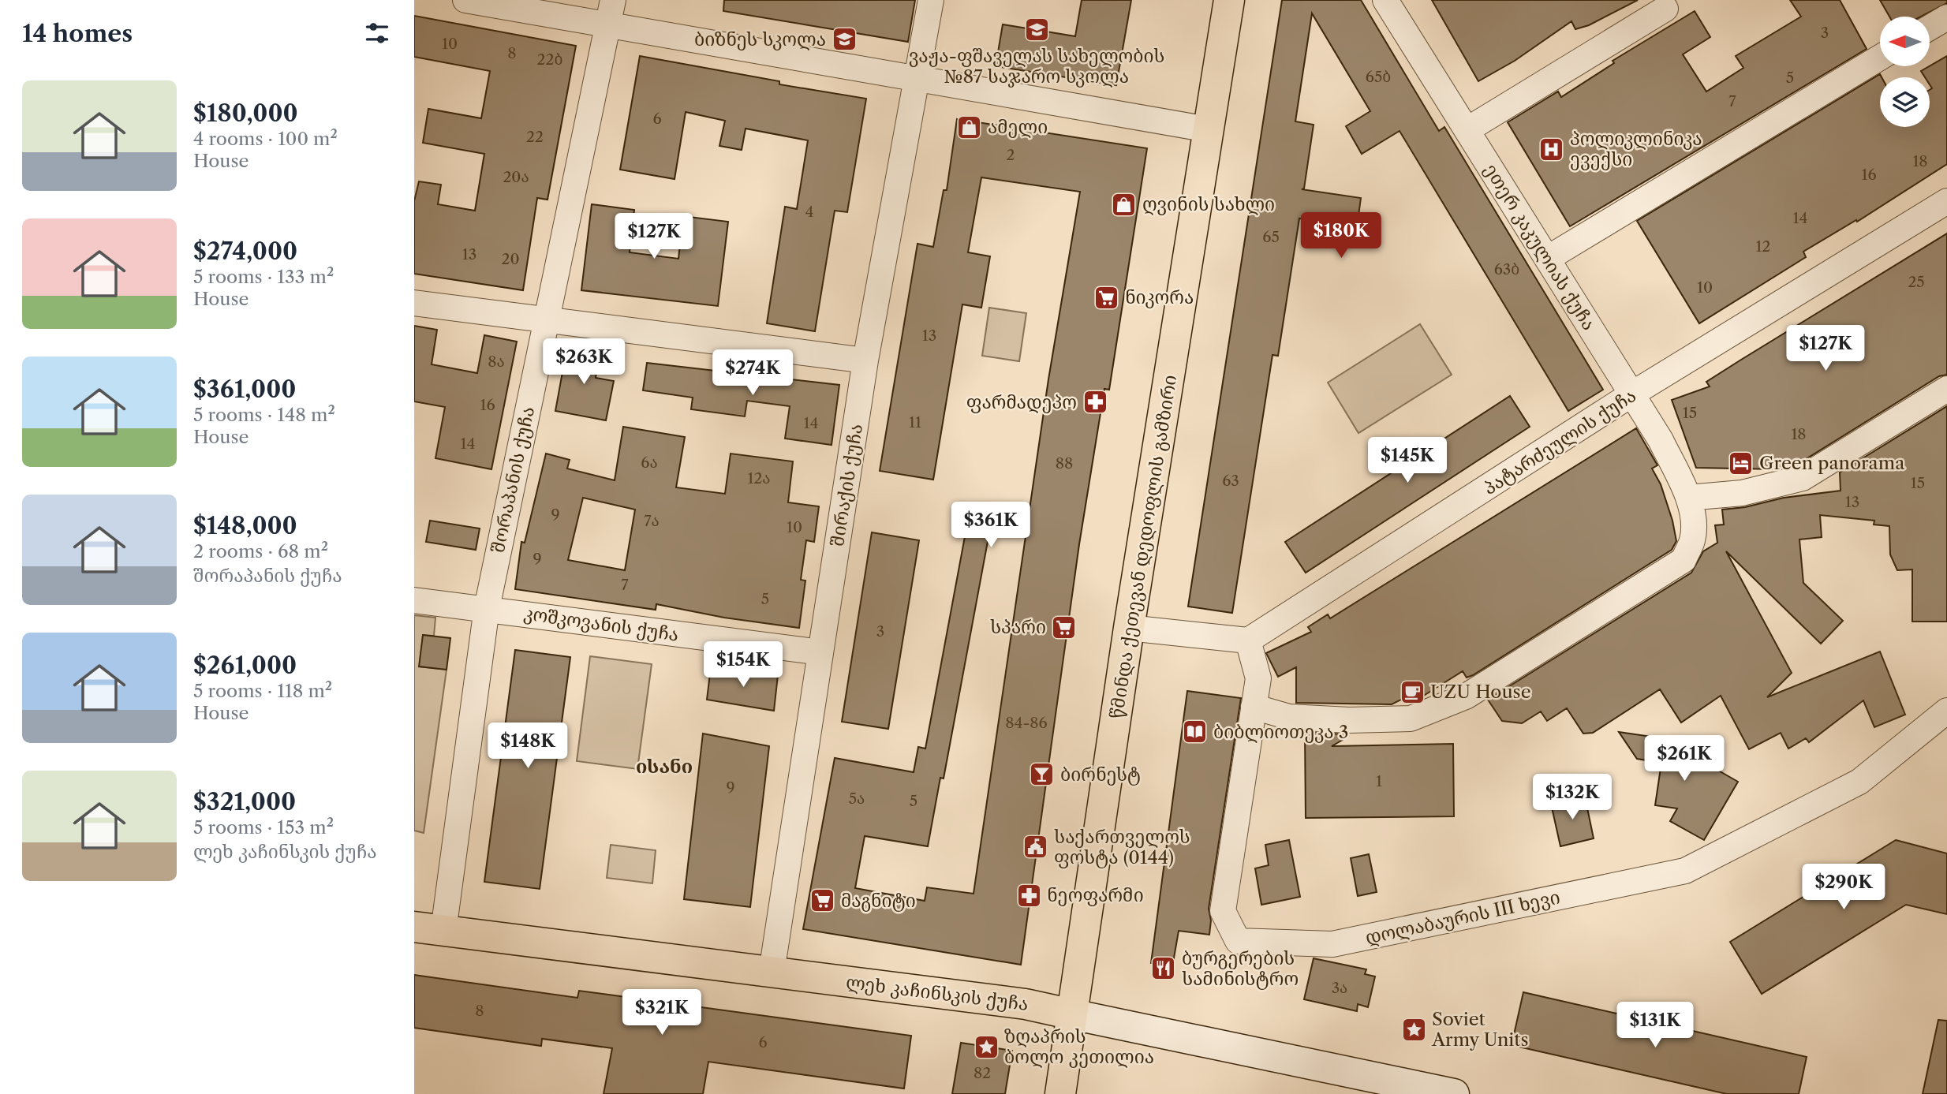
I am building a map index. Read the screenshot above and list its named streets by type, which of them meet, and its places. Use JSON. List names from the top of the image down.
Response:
{
  "streets": {
    "main road": ["წმინდა ქეთევან დედოფლის გამზირი", "ლეხ კაჩინსკის ქუჩა"],
    "street": [
      "ეთერ კაკულიას ქუჩა",
      "პატარძეულის ქუჩა",
      "შორაპანის ქუჩა",
      "შირაქის ქუჩა",
      "კოშკოვანის ქუჩა",
      "დოლაბაურის III ხევი"
    ]
  },
  "crossings": [
    ["ეთერ კაკულიას ქუჩა", "პატარძეულის ქუჩა"],
    ["ეთერ კაკულიას ქუჩა", "დოლაბაურის III ხევი"],
    ["პატარძეულის ქუჩა", "დოლაბაურის III ხევი"],
    ["შორაპანის ქუჩა", "კოშკოვანის ქუჩა"],
    ["შორაპანის ქუჩა", "ლეხ კაჩინსკის ქუჩა"],
    ["შირაქის ქუჩა", "კოშკოვანის ქუჩა"],
    ["შირაქის ქუჩა", "ლეხ კაჩინსკის ქუჩა"],
    ["წმინდა ქეთევან დედოფლის გამზირი", "ლეხ კაჩინსკის ქუჩა"]
  ],
  "districts": ["ისანი"],
  "places": {
    "school or university": ["ვაჟა-ფშაველას სახელობის №87 საჯარო სკოლა", "ბიზნეს სკოლა"],
    "shop": ["ამელი", "ღვინის სახლი"],
    "hospital": ["პოლიკლინიკა ევექსი"],
    "supermarket": ["ნიკორა", "სპარი", "მაგნიტი"],
    "pharmacy": ["ფარმადეპო", "ნეოფარმი"],
    "hotel": ["Green panorama"],
    "cafe": ["UZU House"],
    "library": ["ბიბლიოთეკა 3"],
    "bar": ["ბირნესტ"],
    "public building": ["საქართველოს ფოსტა (0144)"],
    "restaurant": ["ბურგერების სამინისტრო"],
    "place": ["Soviet Army Units", "ზღაპრის ბოლო კეთილია"]
  },
  "house_numbers": [
    "3",
    "10",
    "8",
    "22ბ",
    "65ბ",
    "5",
    "7",
    "6",
    "22",
    "2",
    "18",
    "16",
    "20ა",
    "4",
    "14",
    "65",
    "12",
    "13",
    "20",
    "63ბ",
    "25",
    "10",
    "13",
    "8ა",
    "16",
    "15",
    "11",
    "14",
    "18",
    "14",
    "6ა",
    "88",
    "12ა",
    "63",
    "15",
    "13",
    "9",
    "7ა",
    "10",
    "9",
    "7",
    "5",
    "3",
    "84-86",
    "1",
    "9",
    "5ა",
    "5",
    "3ა",
    "8",
    "6",
    "82"
  ],
  "north": "left",
  "page": {
    "heading": "14 homes",
    "list": [
      {
        "name": "$180,000",
        "note": "4 rooms · 100 m² · House"
      },
      {
        "name": "$274,000",
        "note": "5 rooms · 133 m² · House"
      },
      {
        "name": "$361,000",
        "note": "5 rooms · 148 m² · House"
      },
      {
        "name": "$148,000",
        "note": "2 rooms · 68 m² · შორაპანის ქუჩა"
      },
      {
        "name": "$261,000",
        "note": "5 rooms · 118 m² · House"
      },
      {
        "name": "$321,000",
        "note": "5 rooms · 153 m² · ლეხ კაჩინსკის ქუჩა"
      }
    ],
    "price": [
      "$180K",
      "$127K",
      "$127K",
      "$263K",
      "$274K",
      "$145K",
      "$361K",
      "$154K",
      "$148K",
      "$261K",
      "$132K",
      "$290K",
      "$321K",
      "$131K"
    ]
  }
}
